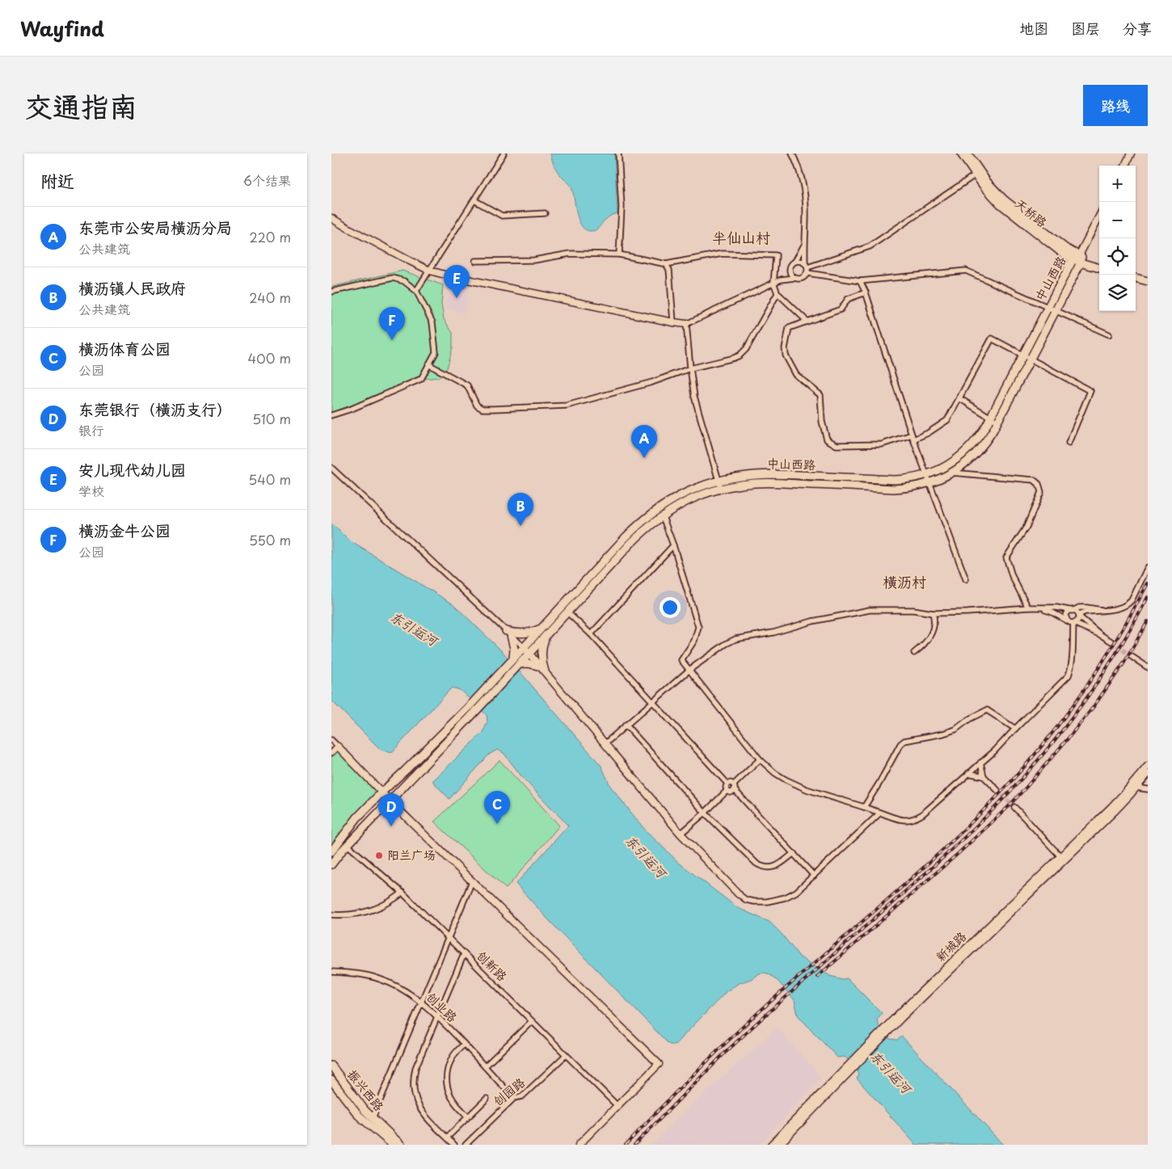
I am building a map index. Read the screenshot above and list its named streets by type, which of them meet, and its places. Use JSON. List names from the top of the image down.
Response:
{
  "streets": {
    "main road": ["天桥路", "中山西路", "振兴西路"],
    "street": [
      "新城路",
      "创新路",
      "创业路",
      "创园路"
    ]
  },
  "crossings": [
    ["天桥路", "中山西路"],
    ["中山西路", "创新路"],
    ["创新路", "创园路"],
    ["创业路", "创园路"]
  ],
  "districts": ["半仙山村", "横沥村"],
  "water": ["东引运河"],
  "places": ["阳兰广场"],
  "page": {
    "header": "Wayfind",
    "nav": ["地图", "图层", "分享"],
    "title": "交通指南",
    "buttons": "路线",
    "heading": ["附近", "6个结果"],
    "map_buttons": ["+", "−"],
    "list": [
      {
        "mark": "A",
        "name": "东莞市公安局横沥分局",
        "note": "公共建筑",
        "value": "220 m"
      },
      {
        "mark": "B",
        "name": "横沥镇人民政府",
        "note": "公共建筑",
        "value": "240 m"
      },
      {
        "mark": "C",
        "name": "横沥体育公园",
        "note": "公园",
        "value": "400 m"
      },
      {
        "mark": "D",
        "name": "东莞银行（横沥支行）",
        "note": "银行",
        "value": "510 m"
      },
      {
        "mark": "E",
        "name": "安儿现代幼儿园",
        "note": "学校",
        "value": "540 m"
      },
      {
        "mark": "F",
        "name": "横沥金牛公园",
        "note": "公园",
        "value": "550 m"
      }
    ],
    "pins": [
      "E",
      "F",
      "A",
      "B",
      "C",
      "D"
    ]
  }
}
